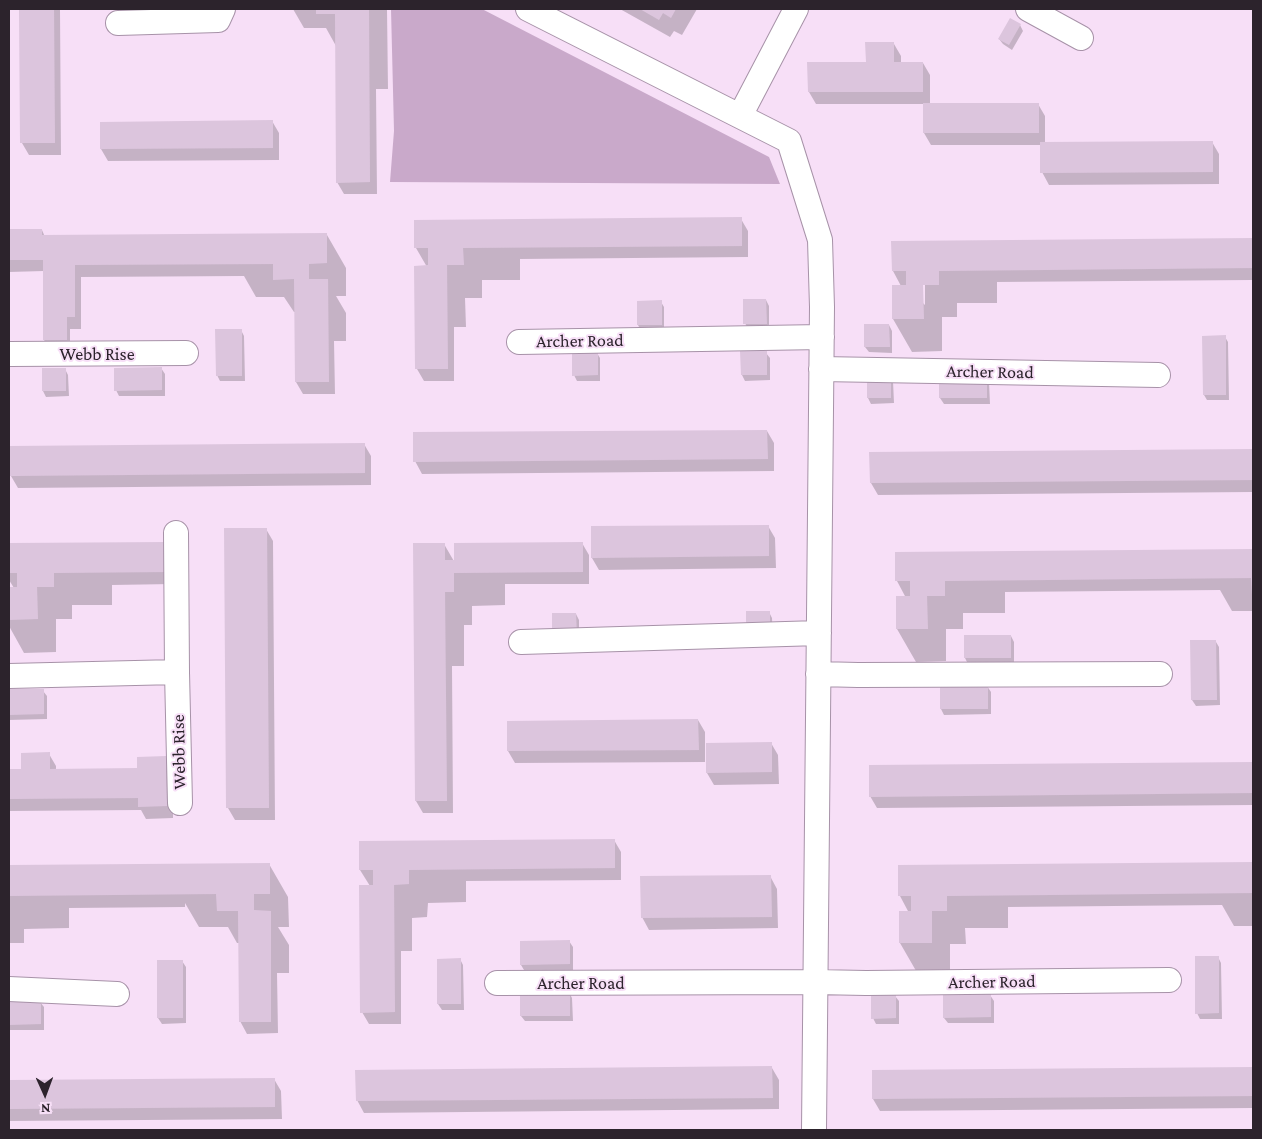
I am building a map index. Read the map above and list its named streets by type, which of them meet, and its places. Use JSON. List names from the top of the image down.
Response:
{
  "streets": {
    "street": ["Archer Road", "Webb Rise"]
  },
  "north": "bottom"
}
